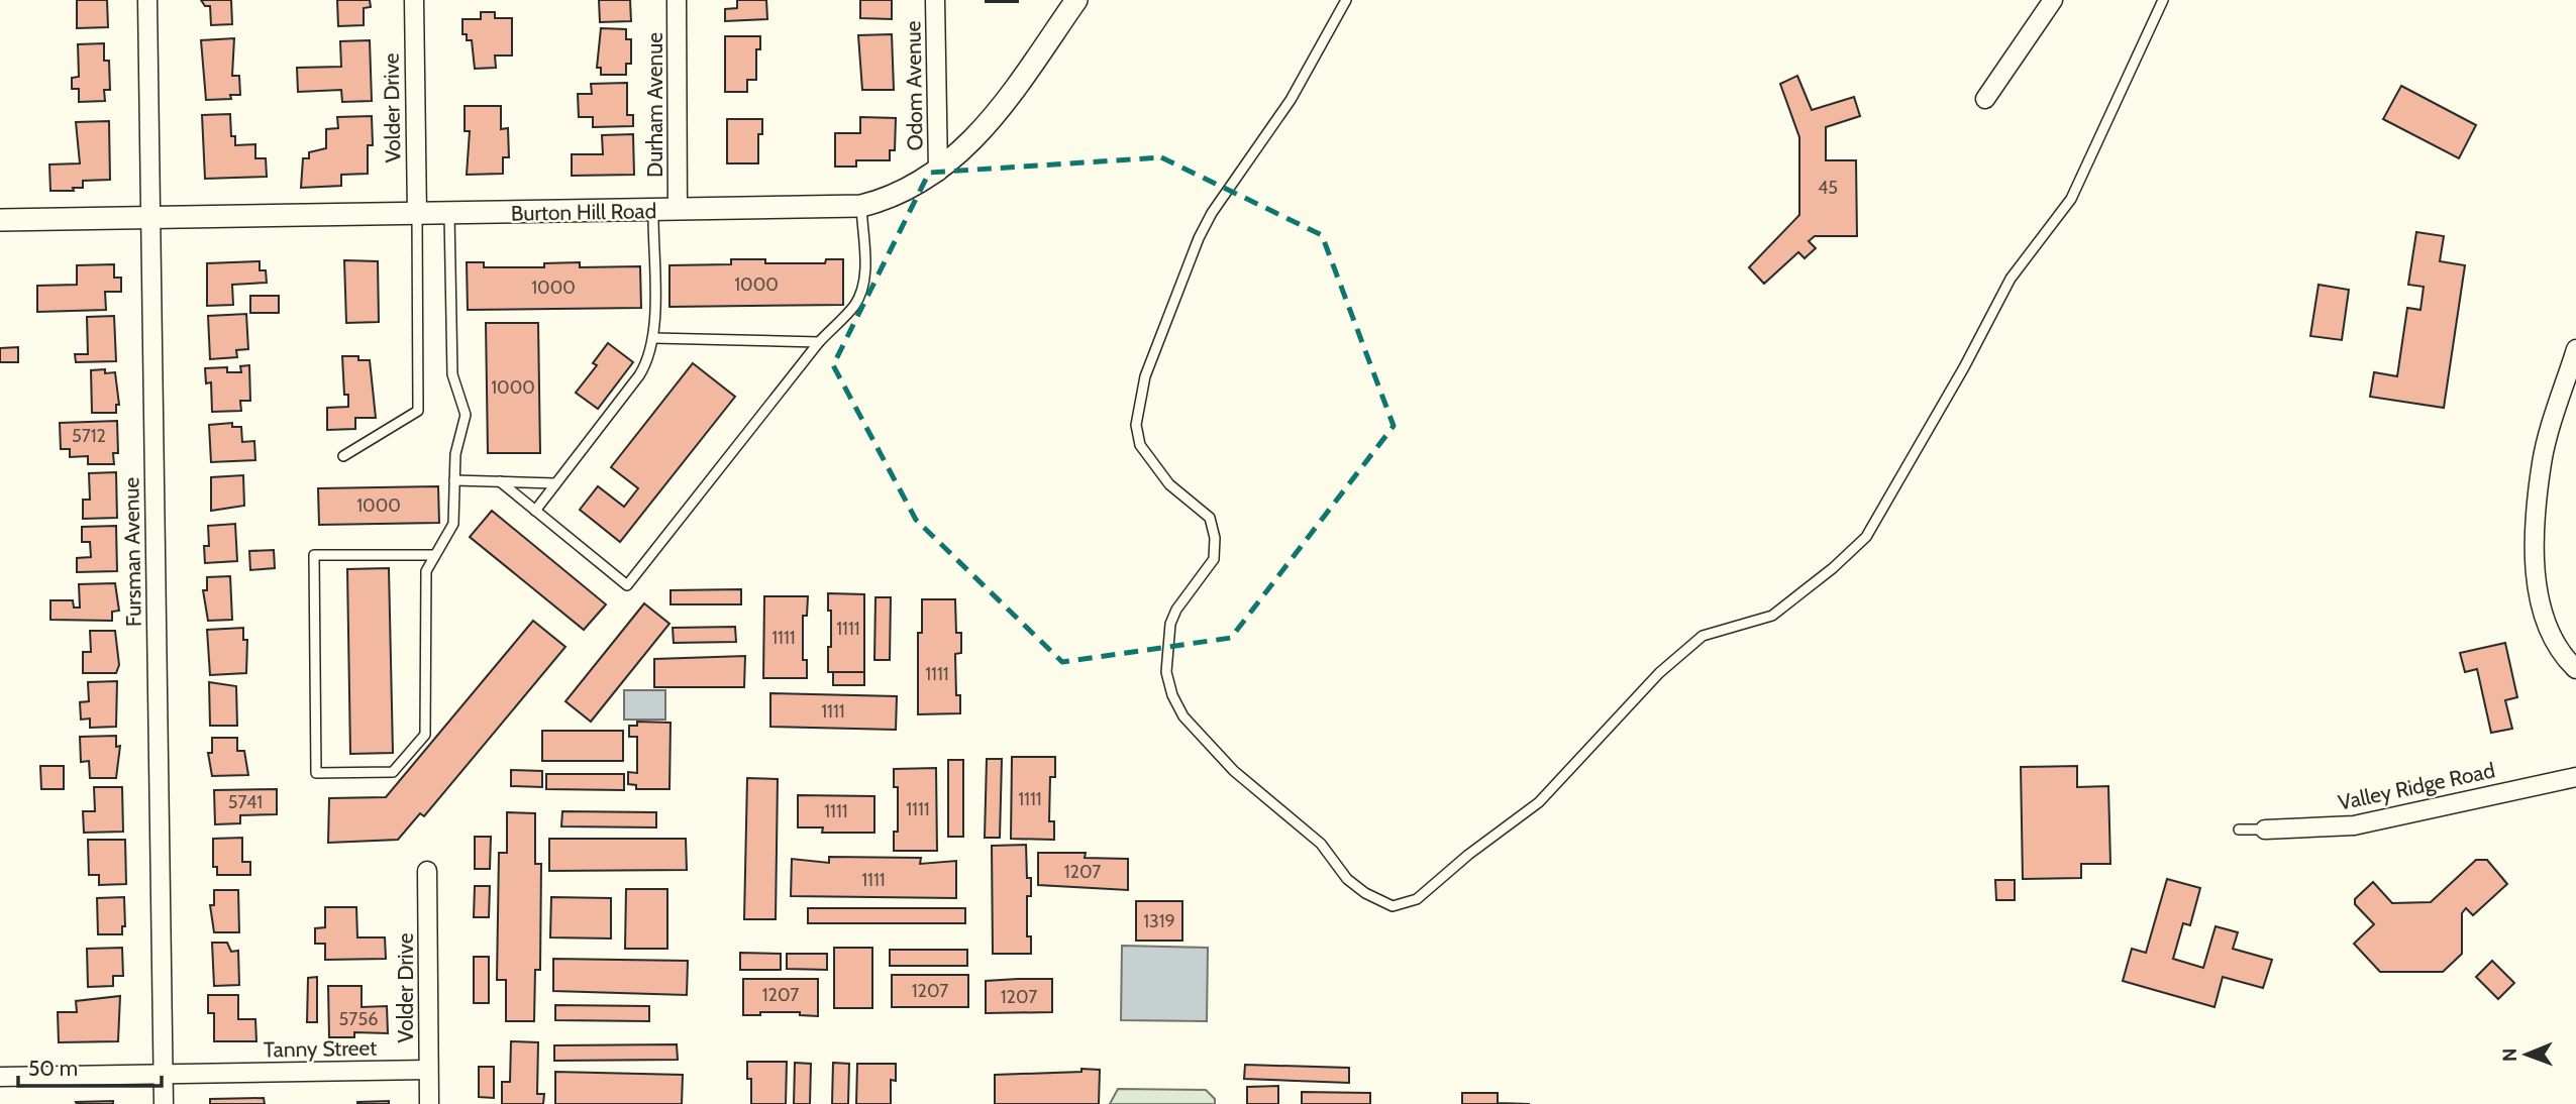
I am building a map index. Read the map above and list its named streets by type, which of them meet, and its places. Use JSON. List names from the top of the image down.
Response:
{
  "streets": {
    "street": [
      "Odom Avenue",
      "Durham Avenue",
      "Volder Drive",
      "Burton Hill Road",
      "Fursman Avenue",
      "Valley Ridge Road",
      "Tanny Street"
    ]
  },
  "crossings": [
    ["Odom Avenue", "Burton Hill Road"],
    ["Durham Avenue", "Burton Hill Road"],
    ["Volder Drive", "Burton Hill Road"],
    ["Volder Drive", "Tanny Street"],
    ["Burton Hill Road", "Fursman Avenue"],
    ["Fursman Avenue", "Tanny Street"]
  ],
  "house_numbers": [
    "45",
    "1000",
    "1000",
    "1000",
    "5712",
    "1000",
    "1111",
    "1111",
    "1111",
    "1111",
    "1111",
    "5741",
    "1111",
    "1111",
    "1207",
    "1111",
    "1319",
    "1207",
    "1207",
    "1207",
    "5756"
  ],
  "scale_bar": "50 m",
  "north": "left"
}
